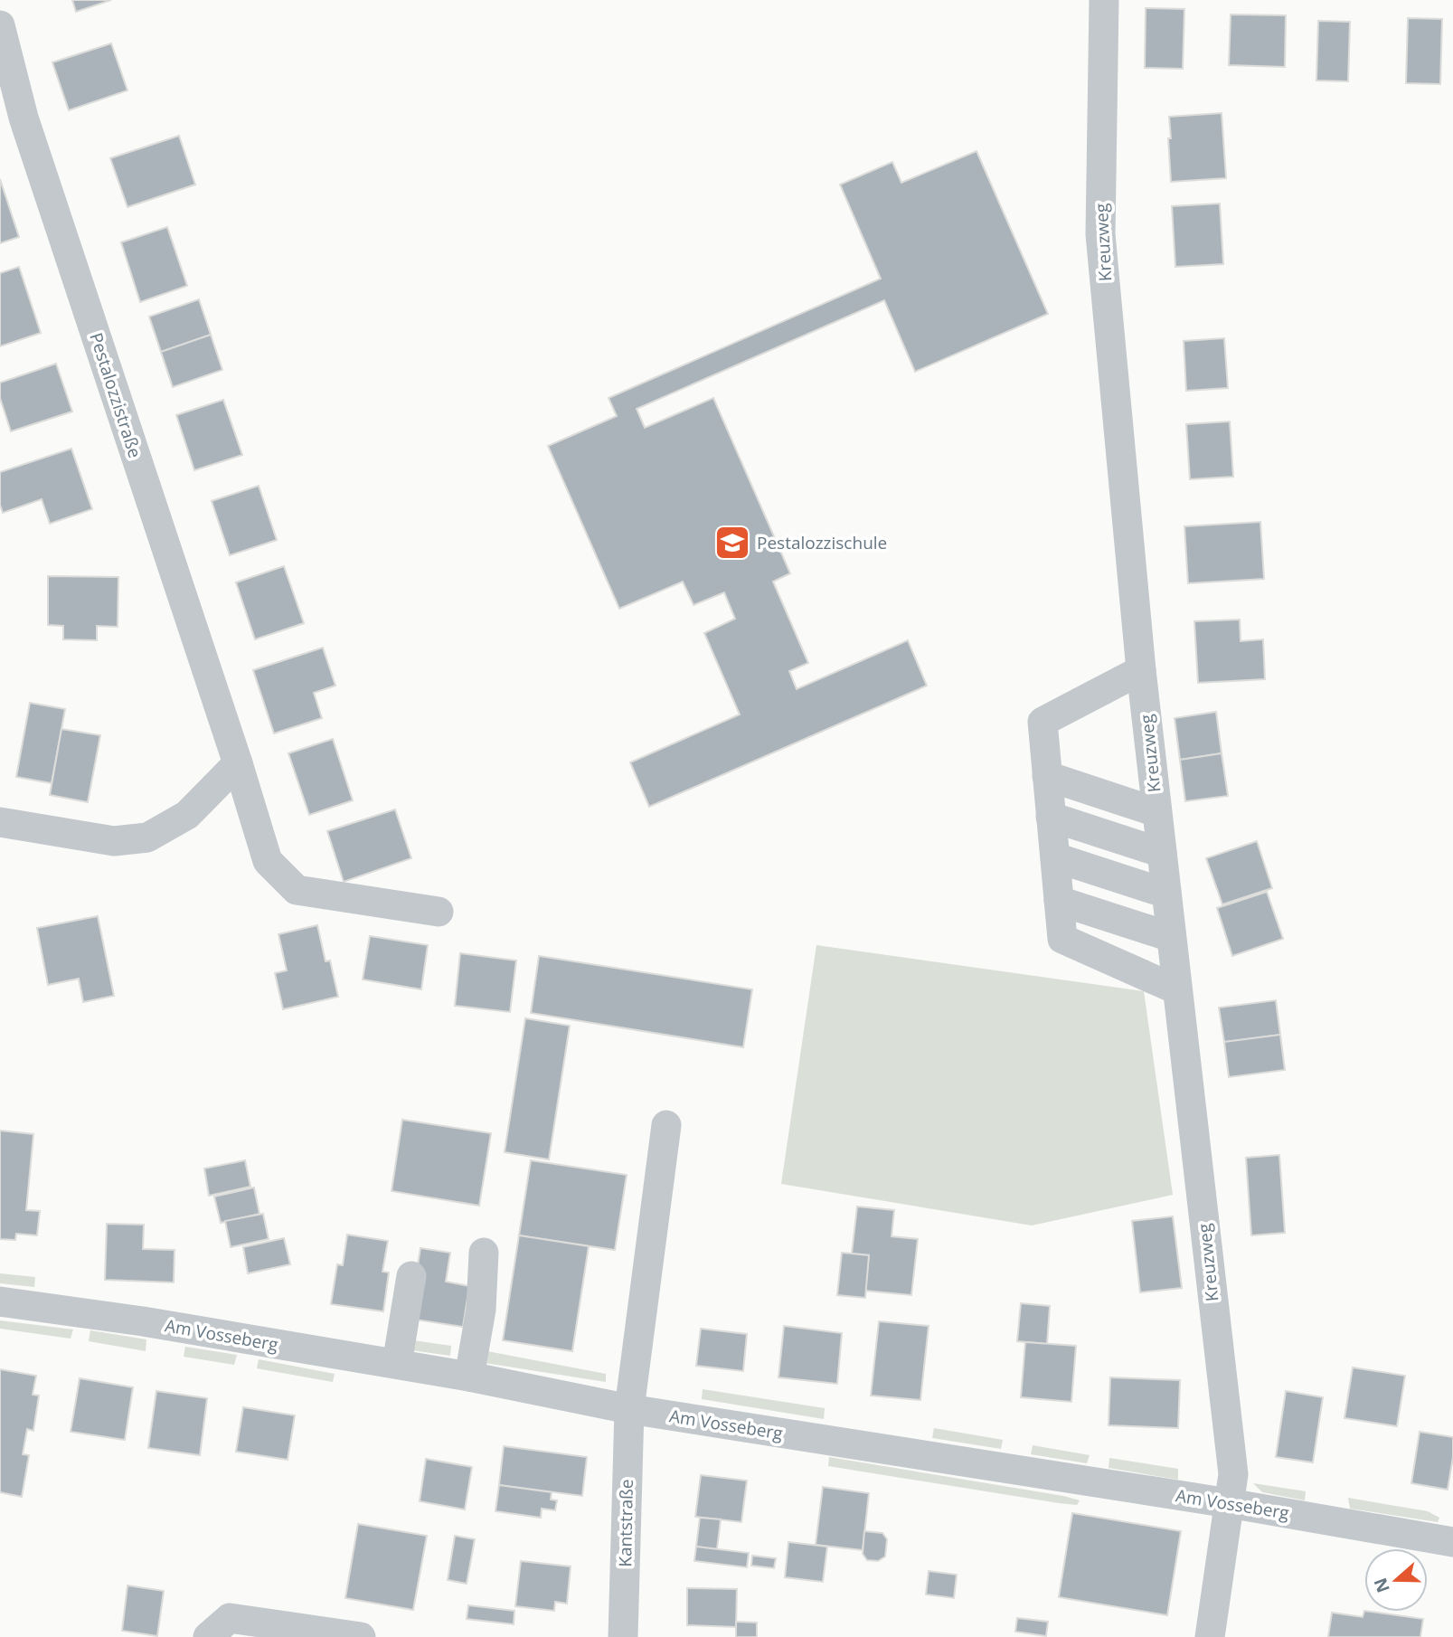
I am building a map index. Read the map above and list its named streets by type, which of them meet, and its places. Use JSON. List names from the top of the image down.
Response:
{
  "streets": {
    "street": [
      "Kreuzweg",
      "Pestalozzistraße",
      "Am Vosseberg",
      "Kantstraße"
    ]
  },
  "crossings": [
    ["Kreuzweg", "Am Vosseberg"],
    ["Am Vosseberg", "Kantstraße"]
  ],
  "places": {
    "school or university": ["Pestalozzischule"]
  },
  "north": "left"
}
